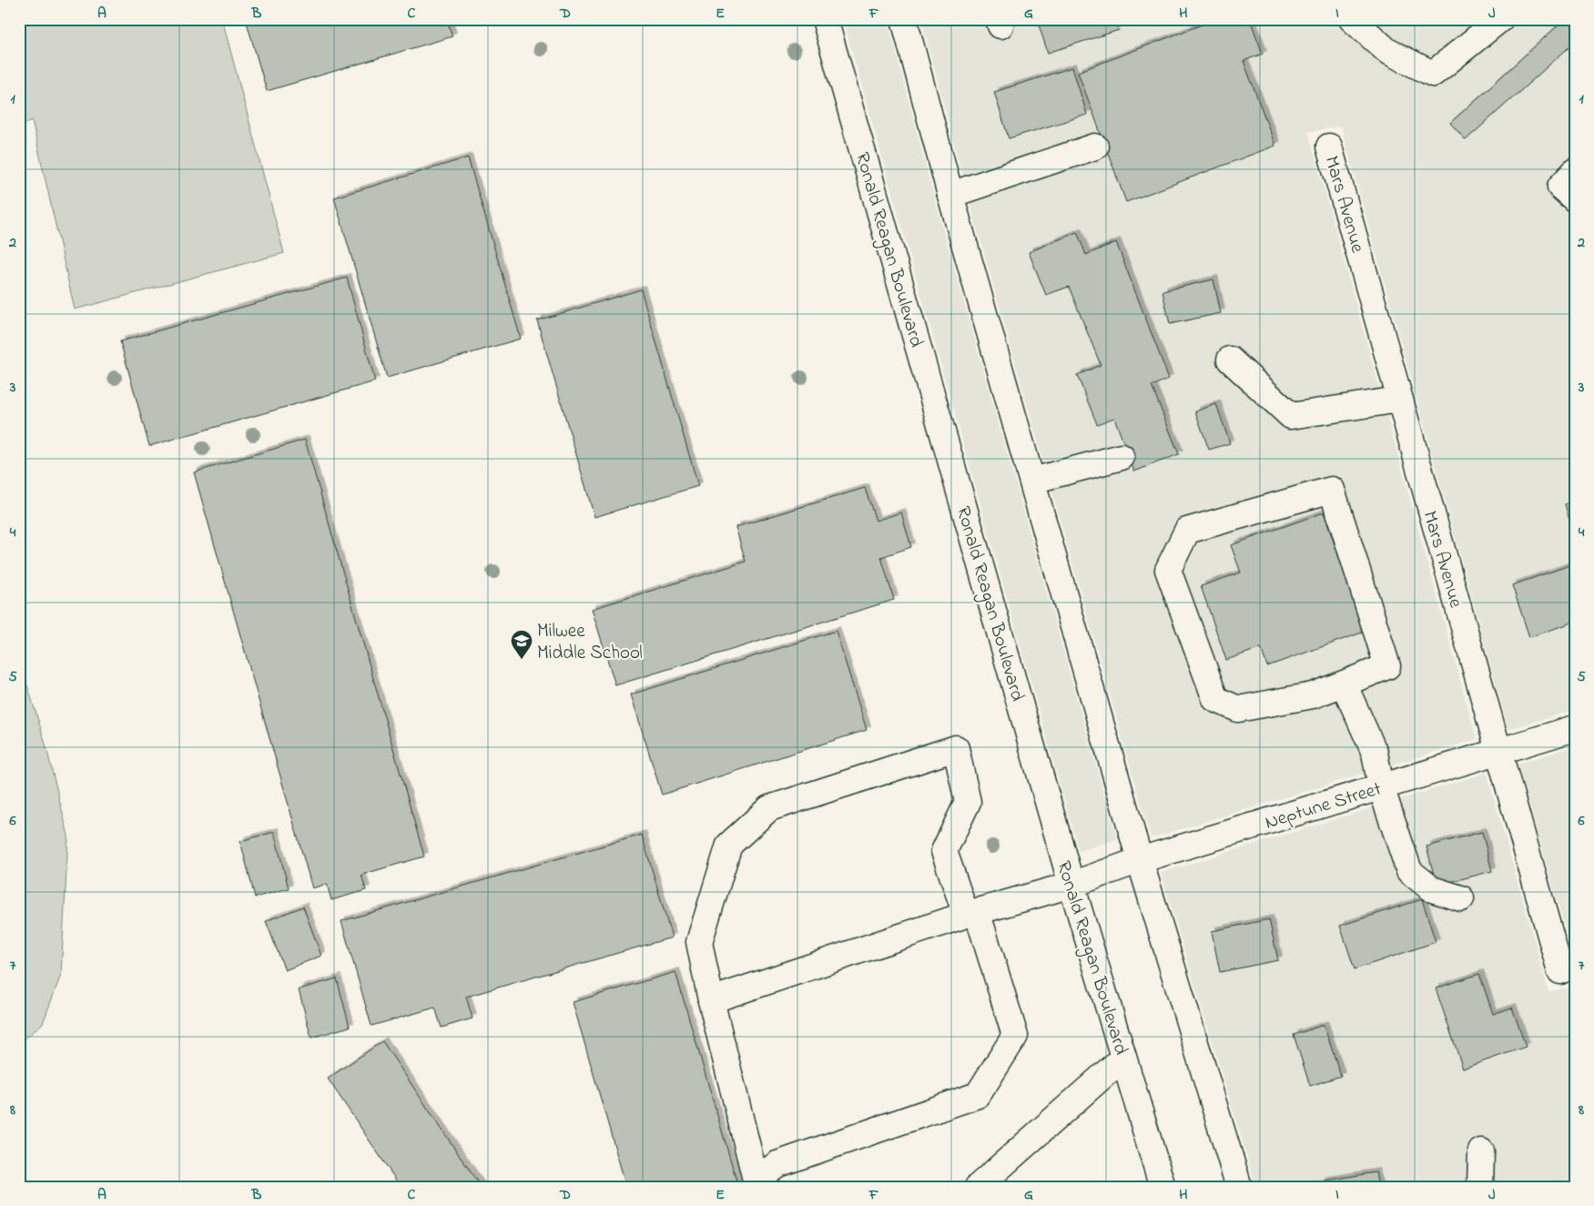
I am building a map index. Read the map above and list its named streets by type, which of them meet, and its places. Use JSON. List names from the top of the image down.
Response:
{
  "streets": {
    "main road": ["Mars Avenue", "Ronald Reagan Boulevard", "Neptune Street"]
  },
  "crossings": [
    ["Mars Avenue", "Neptune Street"],
    ["Ronald Reagan Boulevard", "Neptune Street"]
  ],
  "places": {
    "school or university": ["Milwee Middle School"]
  },
  "grid": {
    "columns": [
      "A",
      "B",
      "C",
      "D",
      "E",
      "F",
      "G",
      "H",
      "I",
      "J"
    ],
    "rows": [
      "1",
      "2",
      "3",
      "4",
      "5",
      "6",
      "7",
      "8"
    ]
  }
}
